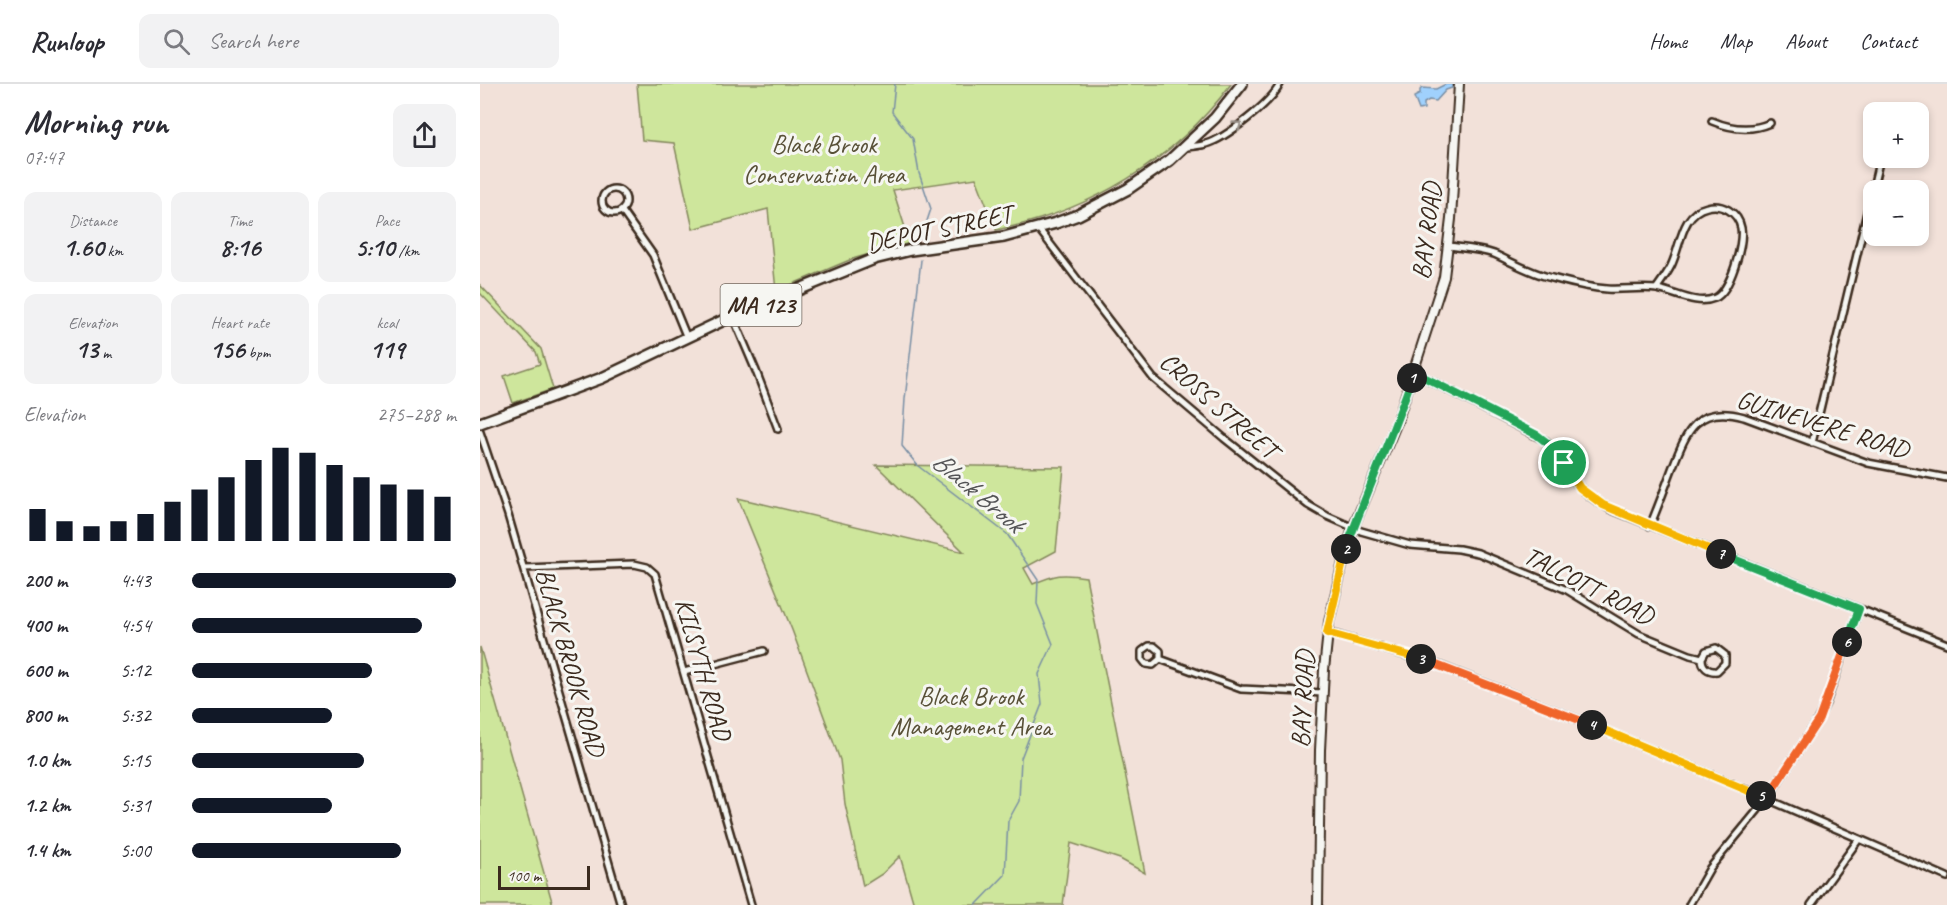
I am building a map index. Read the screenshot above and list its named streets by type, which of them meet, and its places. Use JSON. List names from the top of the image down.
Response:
{
  "streets": {
    "highway": ["DEPOT STREET", "MA 123"],
    "main road": ["BAY ROAD"],
    "street": [
      "CROSS STREET",
      "GUINEVERE ROAD",
      "TALCOTT ROAD",
      "BLACK BROOK ROAD",
      "KILSYTH ROAD"
    ]
  },
  "crossings": [
    ["DEPOT STREET", "CROSS STREET"],
    ["BAY ROAD", "CROSS STREET"],
    ["BAY ROAD", "TALCOTT ROAD"],
    ["CROSS STREET", "TALCOTT ROAD"],
    ["BLACK BROOK ROAD", "KILSYTH ROAD"]
  ],
  "water": ["Black Brook"],
  "parks": ["Black Brook Conservation Area", "Black Brook Management Area"],
  "scale_bar": "100 m",
  "page": {
    "header": "Runloop",
    "search": "Search here",
    "nav": [
      "Home",
      "Map",
      "About",
      "Contact"
    ],
    "heading": ["Morning run", "07:47"],
    "map_buttons": ["+", "−"],
    "stats": [
      ["Distance", "1.60 km"],
      ["Time", "8:16"],
      ["Pace", "5:10 /km"],
      ["Elevation", "13 m"],
      ["Heart rate", "156 bpm"],
      ["kcal", "119"]
    ],
    "pins": [
      "1",
      "2",
      "7",
      "6",
      "3",
      "4",
      "5"
    ],
    "chart": ["Elevation", "275–288 m"],
    "list": [
      {
        "name": "200 m",
        "note": "4:43"
      },
      {
        "name": "400 m",
        "note": "4:54"
      },
      {
        "name": "600 m",
        "note": "5:12"
      },
      {
        "name": "800 m",
        "note": "5:32"
      },
      {
        "name": "1.0 km",
        "note": "5:15"
      },
      {
        "name": "1.2 km",
        "note": "5:31"
      },
      {
        "name": "1.4 km",
        "note": "5:00"
      }
    ],
    "scale": "100 m"
  }
}
